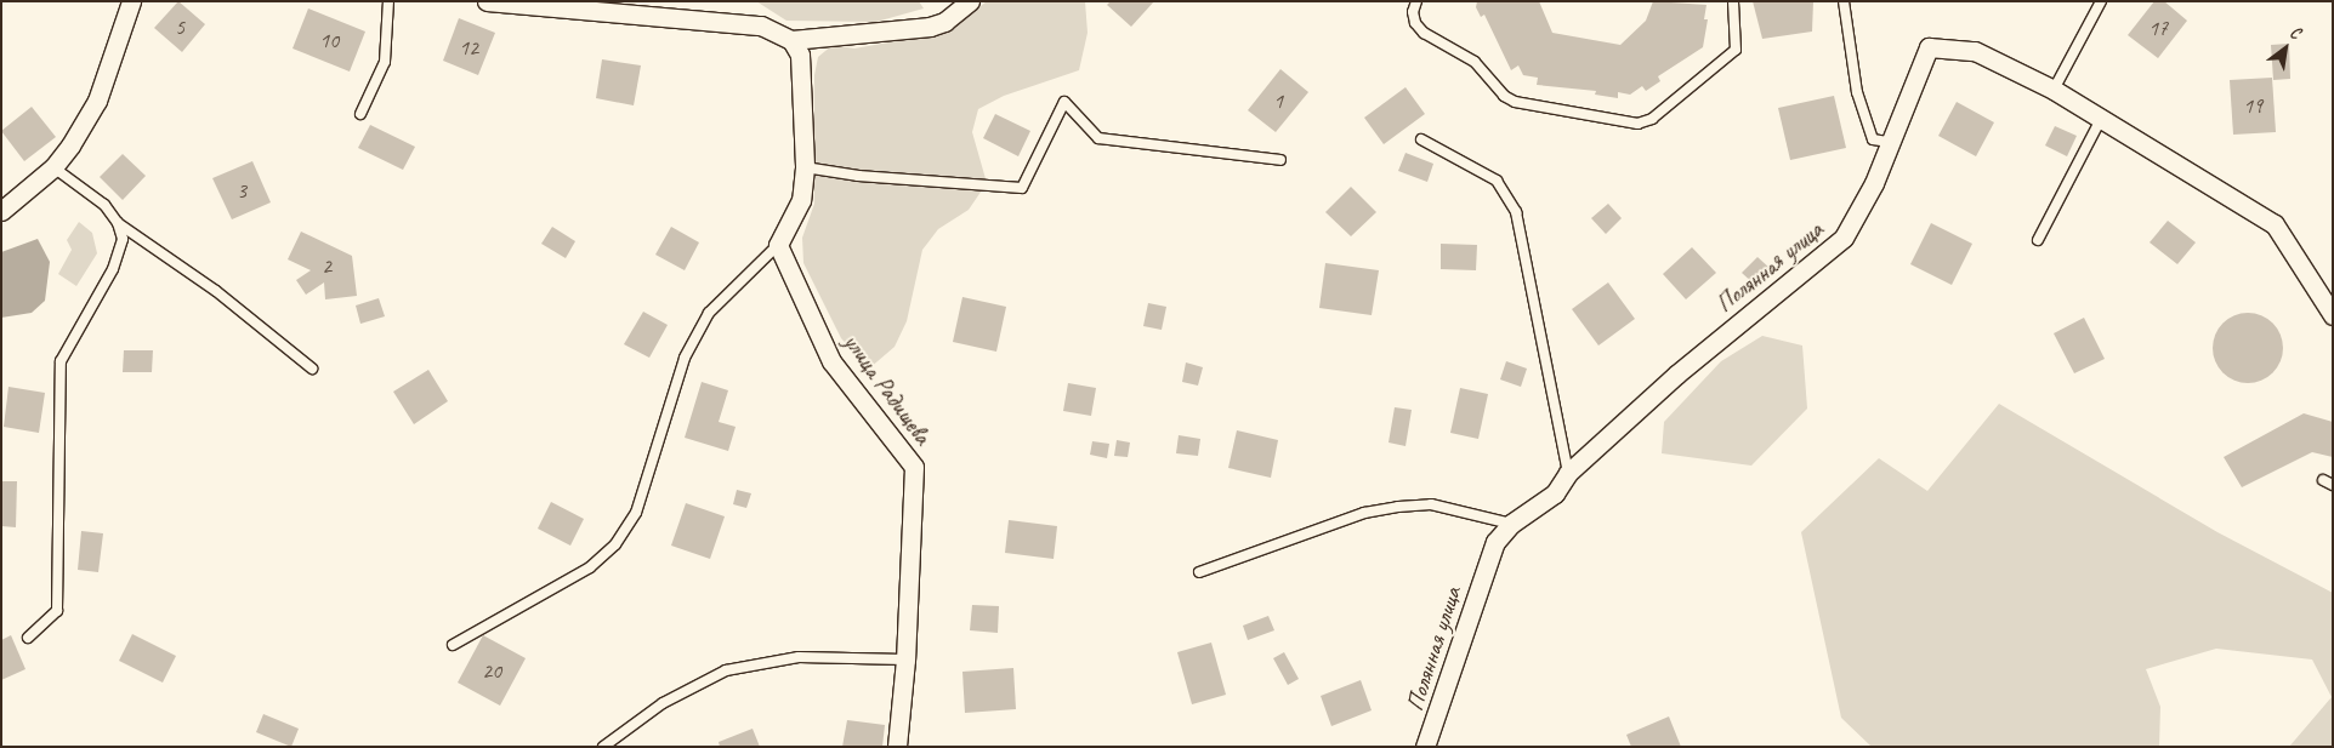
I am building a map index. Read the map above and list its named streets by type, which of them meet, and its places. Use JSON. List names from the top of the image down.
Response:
{
  "streets": {
    "street": ["Полянная улица", "улица Радищева"]
  },
  "house_numbers": [
    "5",
    "17",
    "10",
    "12",
    "1",
    "19",
    "3",
    "2",
    "20"
  ],
  "north": "top right"
}
